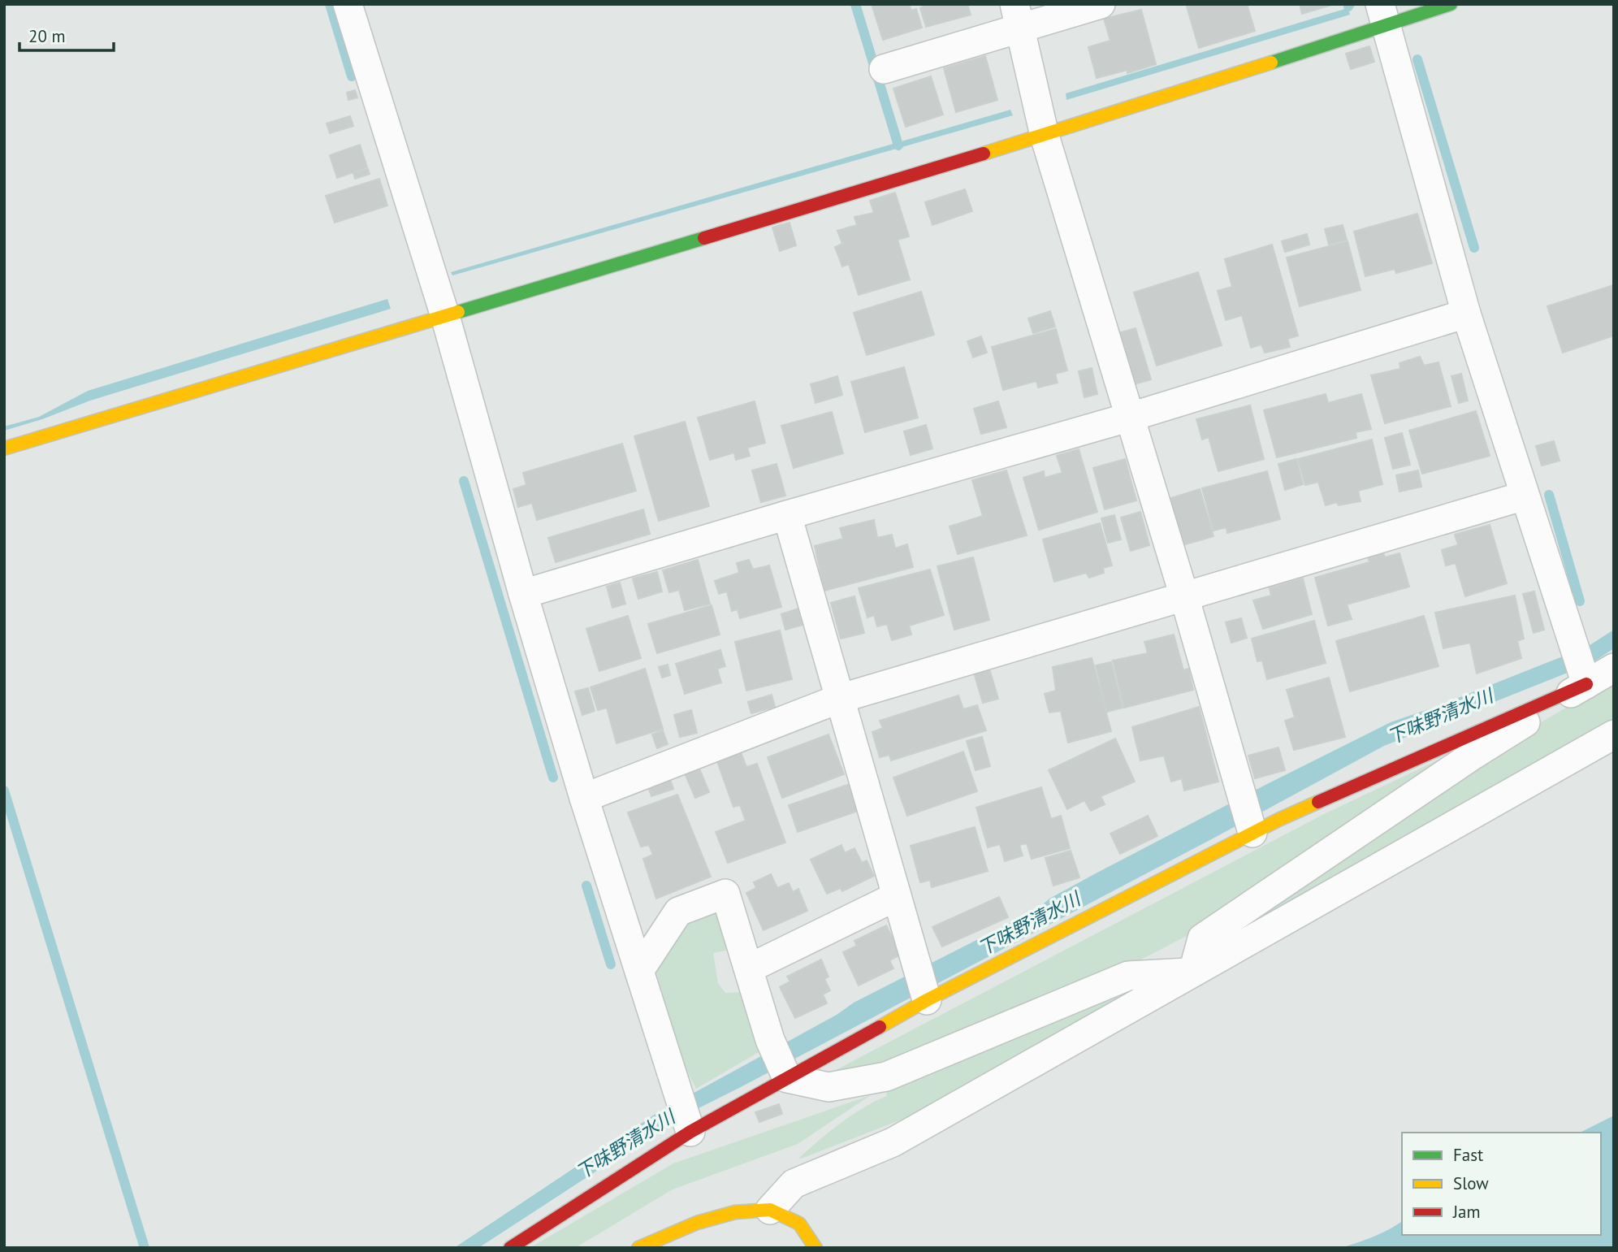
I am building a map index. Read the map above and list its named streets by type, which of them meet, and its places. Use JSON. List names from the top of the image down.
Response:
{
  "water": ["下味野清水川"],
  "legend": ["Fast", "Slow", "Jam"],
  "scale_bar": "20 m"
}
